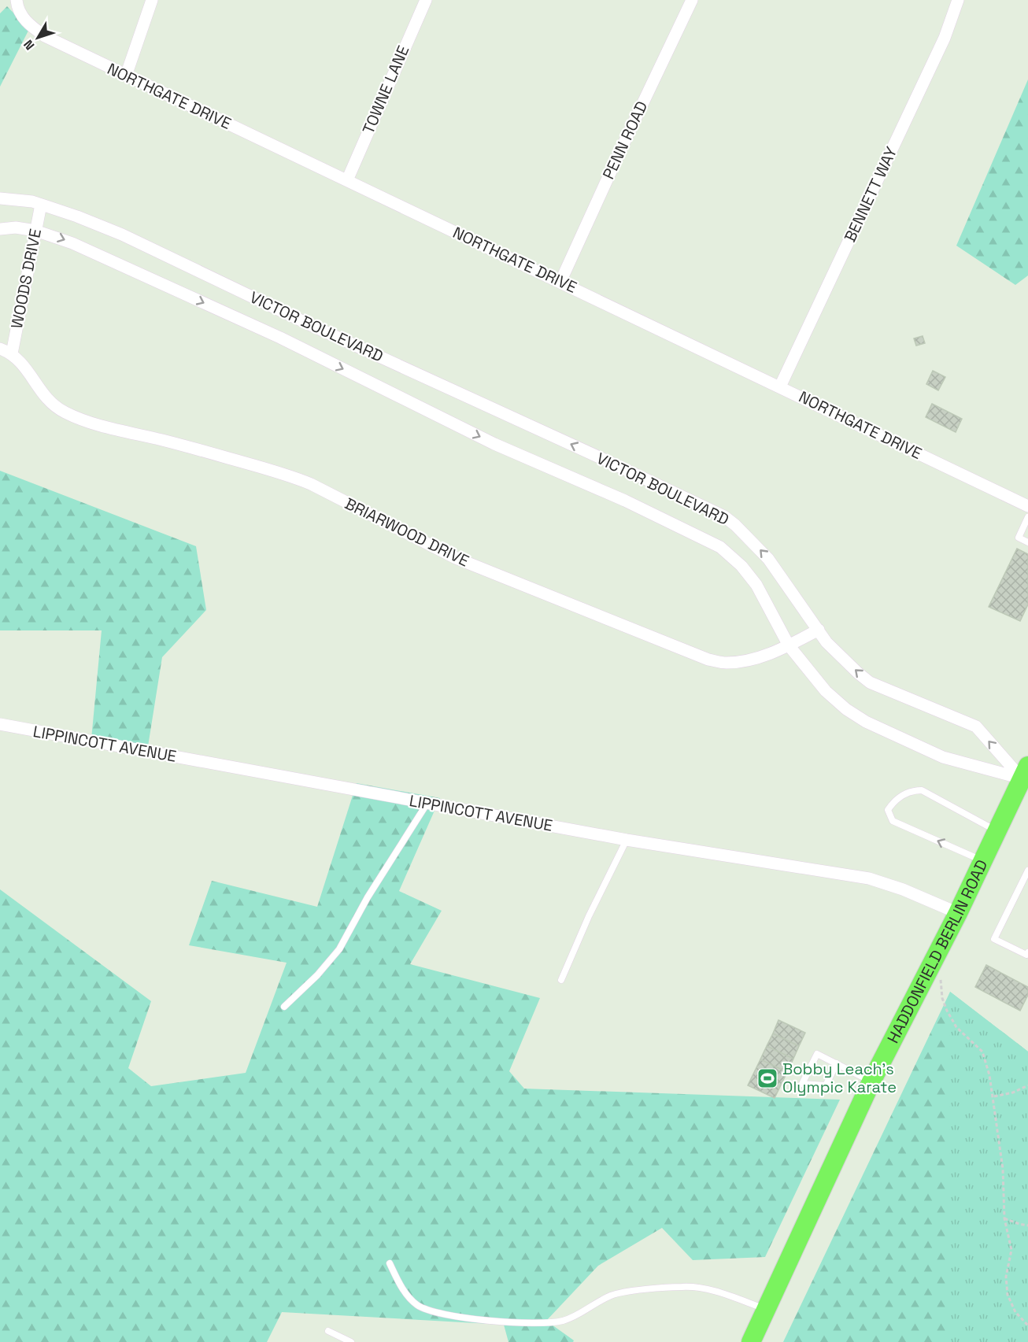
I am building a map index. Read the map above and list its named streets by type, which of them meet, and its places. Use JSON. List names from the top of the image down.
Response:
{
  "streets": {
    "main road": ["HADDONFIELD BERLIN ROAD"],
    "street": [
      "TOWNE LANE",
      "NORTHGATE DRIVE",
      "PENN ROAD",
      "BENNETT WAY",
      "WOODS DRIVE",
      "VICTOR BOULEVARD",
      "BRIARWOOD DRIVE",
      "LIPPINCOTT AVENUE"
    ]
  },
  "crossings": [
    ["TOWNE LANE", "NORTHGATE DRIVE"],
    ["NORTHGATE DRIVE", "PENN ROAD"],
    ["NORTHGATE DRIVE", "BENNETT WAY"],
    ["WOODS DRIVE", "VICTOR BOULEVARD"],
    ["WOODS DRIVE", "BRIARWOOD DRIVE"],
    ["VICTOR BOULEVARD", "BRIARWOOD DRIVE"],
    ["VICTOR BOULEVARD", "HADDONFIELD BERLIN ROAD"],
    ["LIPPINCOTT AVENUE", "HADDONFIELD BERLIN ROAD"]
  ],
  "places": {
    "sports": ["Bobby Leach's Olympic Karate"]
  },
  "north": "bottom left"
}
